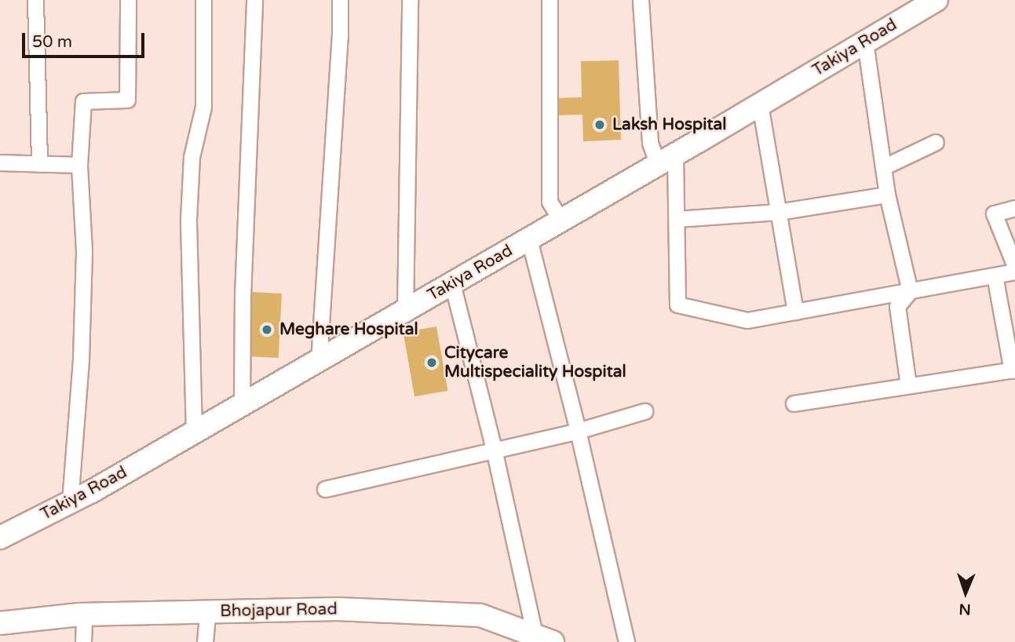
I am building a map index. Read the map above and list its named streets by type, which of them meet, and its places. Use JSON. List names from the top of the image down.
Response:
{
  "streets": {
    "main road": ["Takiya Road", "Bhojapur Road"]
  },
  "places": ["Laksh Hospital", "Meghare Hospital", "Citycare Multispeciality Hospital"],
  "scale_bar": "50 m",
  "north": "bottom"
}
